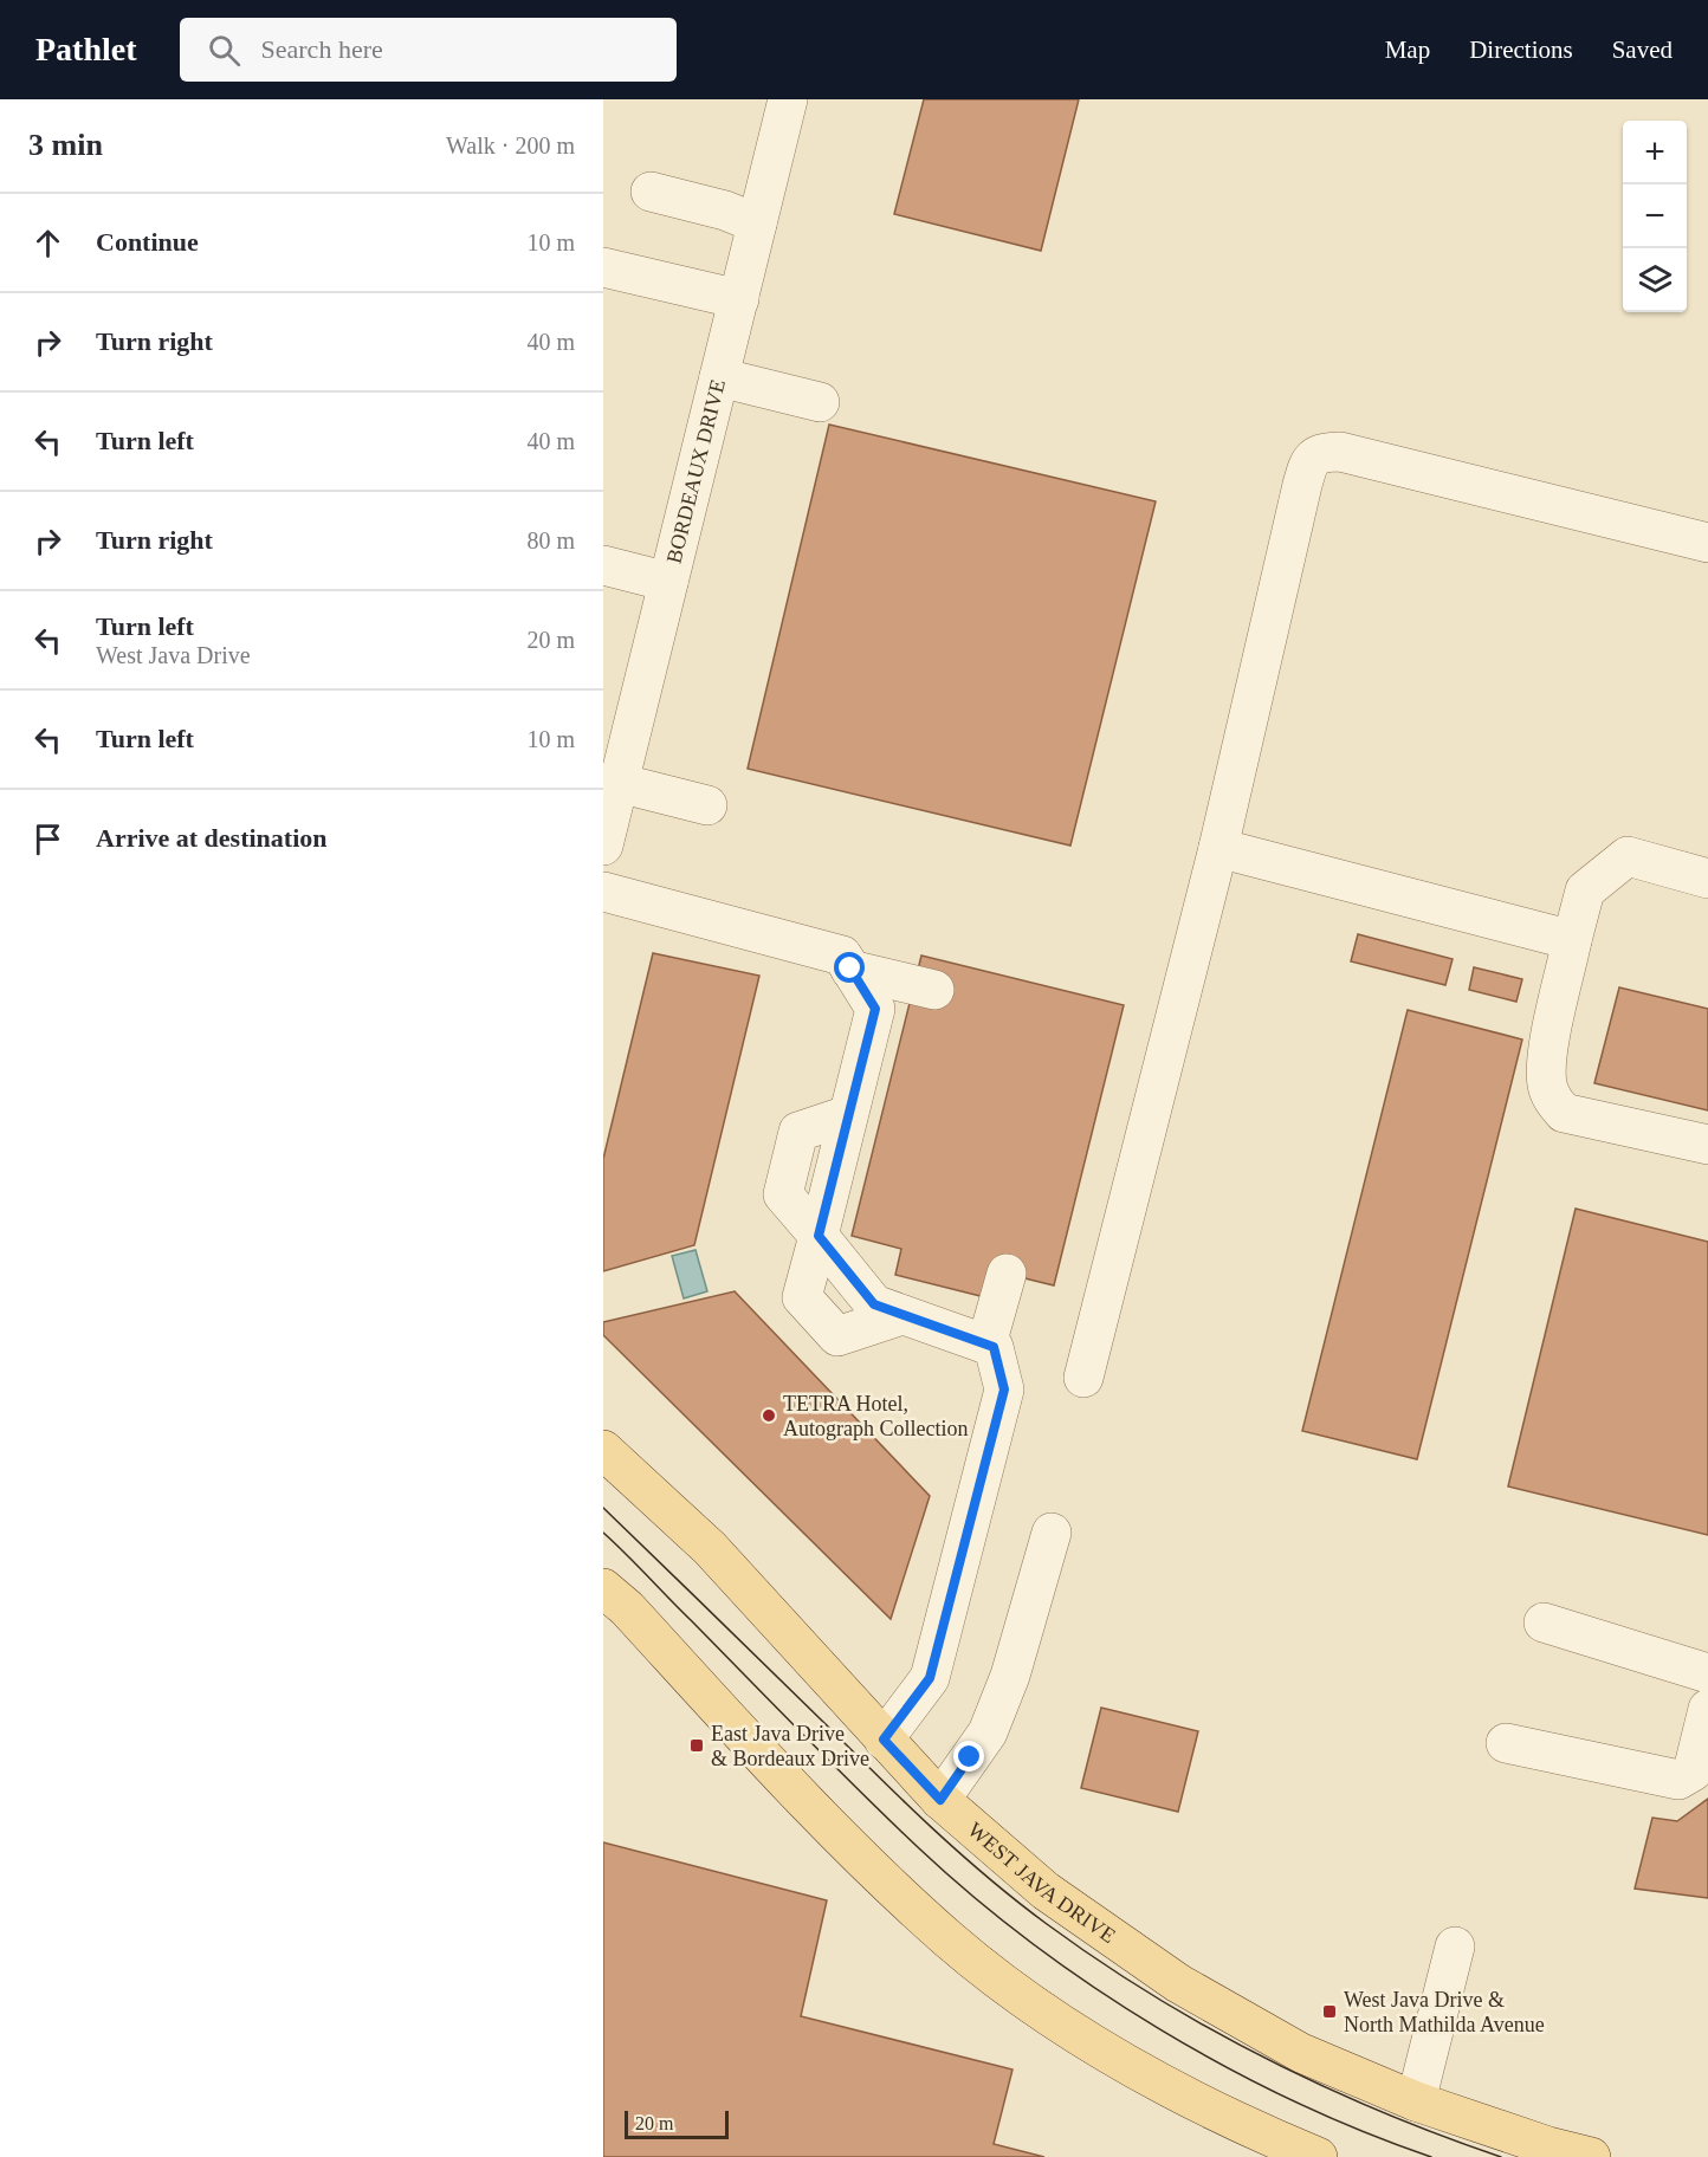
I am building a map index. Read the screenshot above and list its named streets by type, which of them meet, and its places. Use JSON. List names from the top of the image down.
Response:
{
  "streets": {
    "main road": ["WEST JAVA DRIVE"],
    "street": ["BORDEAUX DRIVE"]
  },
  "places": {
    "other": ["TETRA Hotel, Autograph Collection"],
    "transit": ["East Java Drive & Bordeaux Drive", "West Java Drive & North Mathilda Avenue"]
  },
  "scale_bar": "20 m",
  "page": {
    "header": "Pathlet",
    "search": "Search here",
    "nav": ["Map", "Directions", "Saved"],
    "heading": ["3 min", "Walk · 200 m"],
    "map_buttons": ["+", "−"],
    "list": [
      ["Continue", "10 m"],
      ["Turn right", "40 m"],
      ["Turn left", "40 m"],
      ["Turn right", "80 m"],
      ["Turn left", "West Java Drive", "20 m"],
      ["Turn left", "10 m"],
      "Arrive at destination"
    ],
    "scale": "20 m"
  }
}
